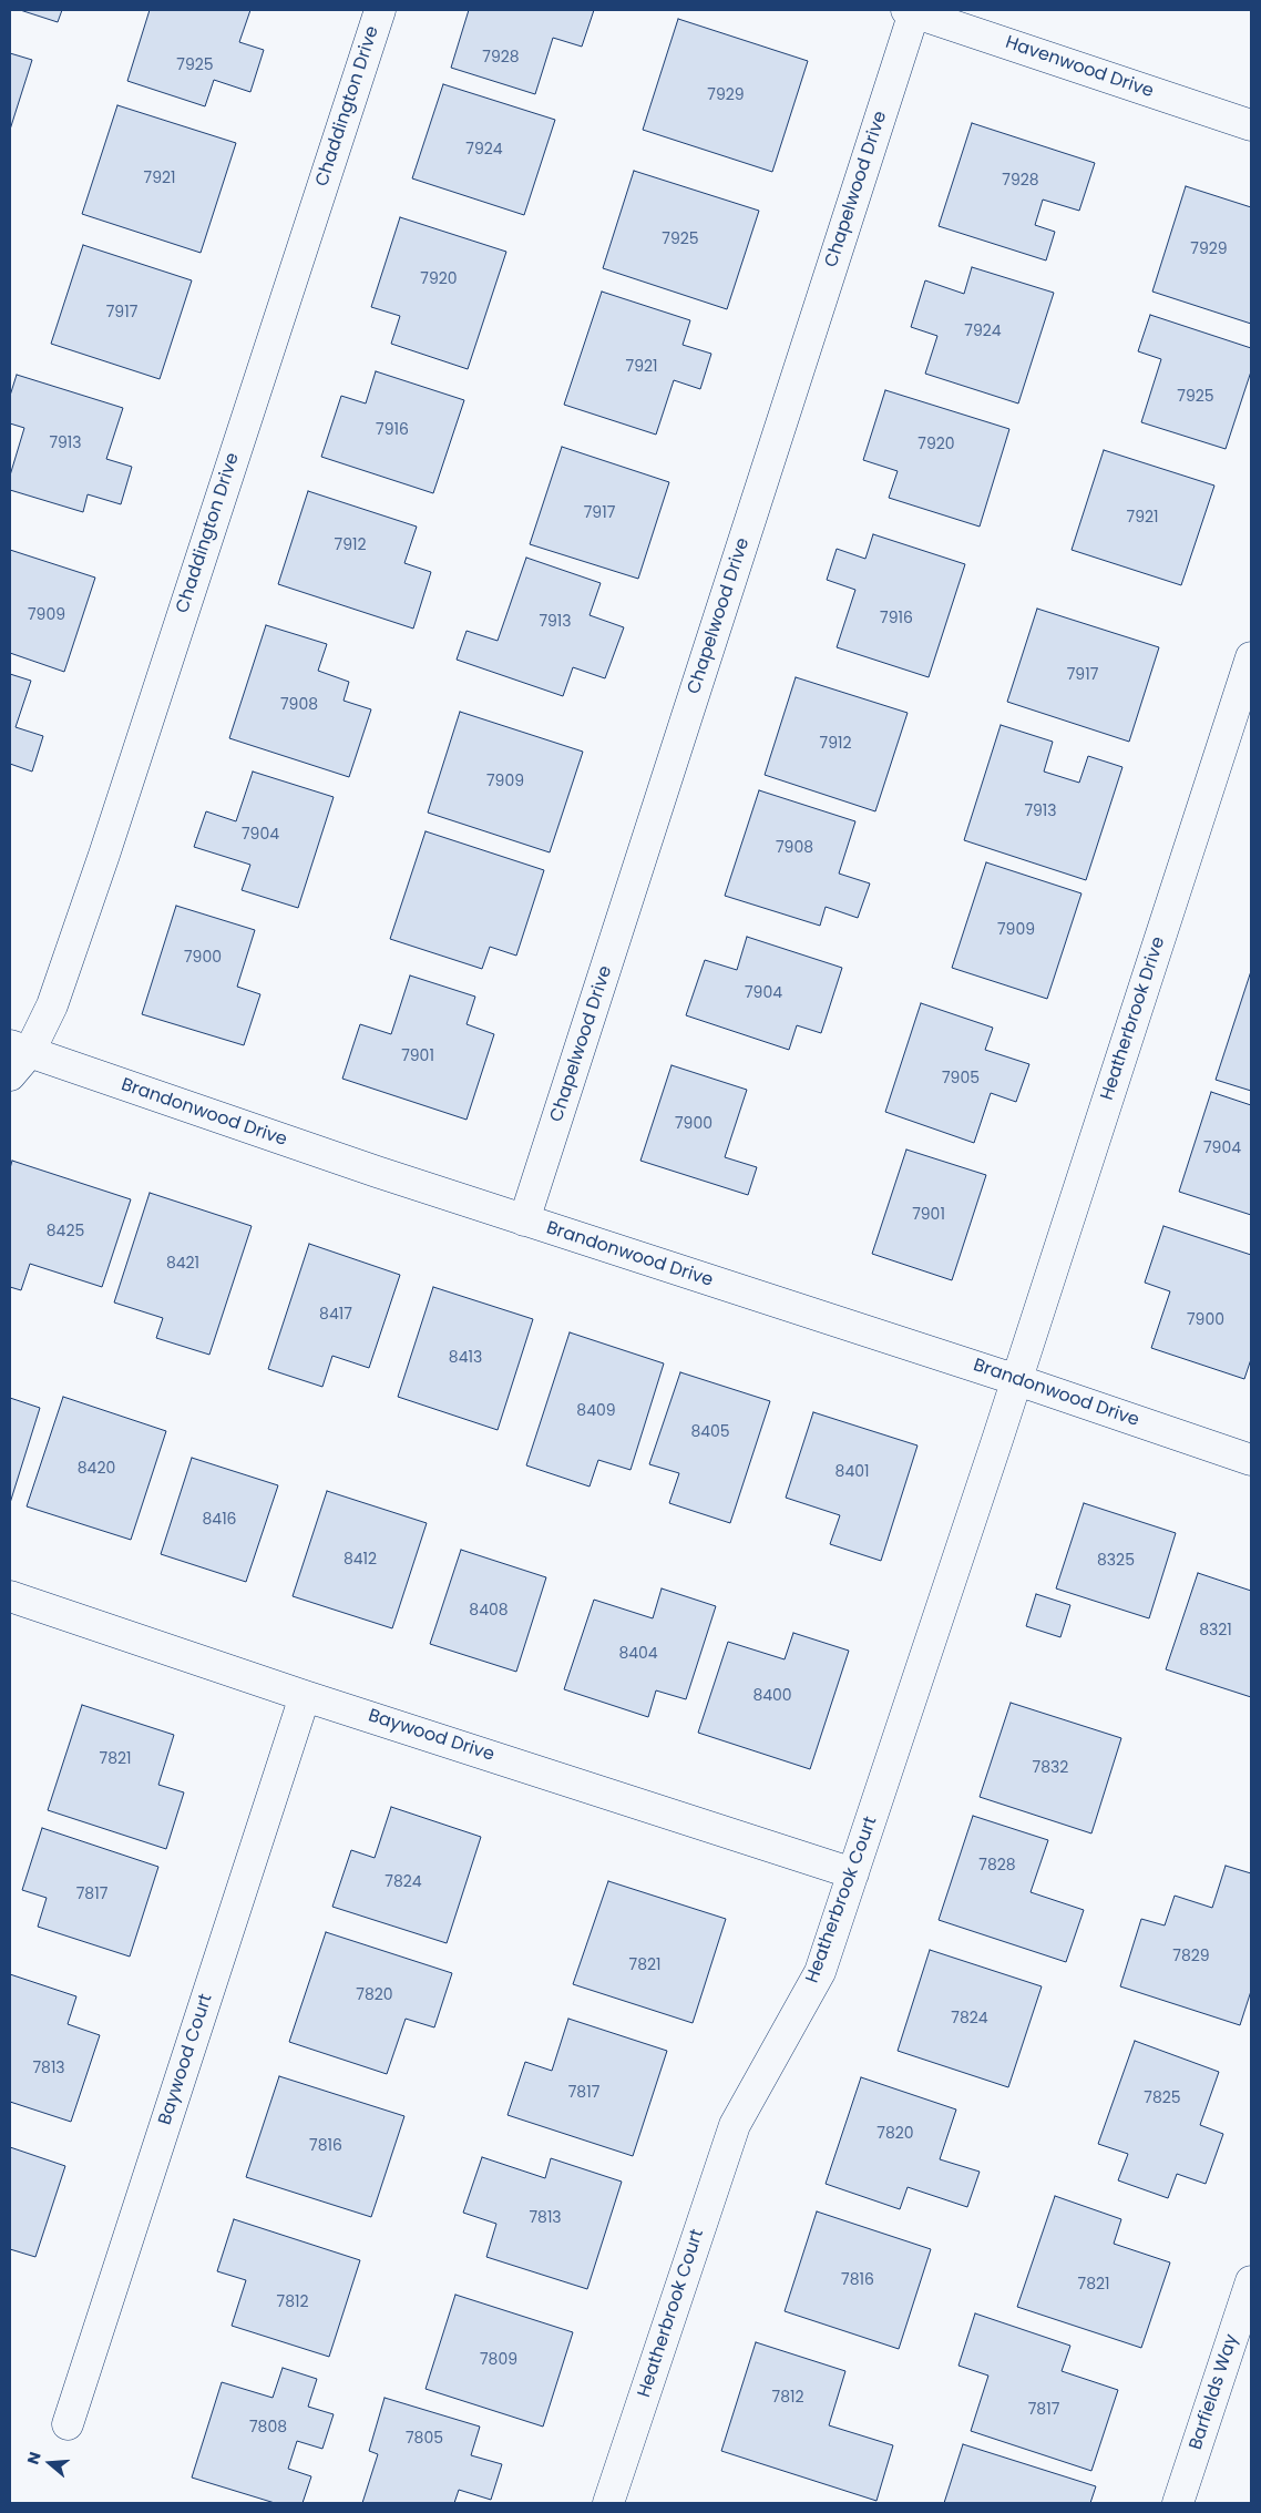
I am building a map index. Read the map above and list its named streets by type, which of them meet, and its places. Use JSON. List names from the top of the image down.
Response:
{
  "streets": {
    "street": [
      "Havenwood Drive",
      "Chaddington Drive",
      "Chapelwood Drive",
      "Heatherbrook Drive",
      "Brandonwood Drive",
      "Baywood Drive",
      "Heatherbrook Court",
      "Baywood Court",
      "Barfields Way"
    ]
  },
  "crossings": [
    ["Havenwood Drive", "Chapelwood Drive"],
    ["Chaddington Drive", "Brandonwood Drive"],
    ["Chapelwood Drive", "Brandonwood Drive"],
    ["Heatherbrook Drive", "Brandonwood Drive"],
    ["Heatherbrook Drive", "Heatherbrook Court"],
    ["Brandonwood Drive", "Heatherbrook Court"],
    ["Baywood Drive", "Heatherbrook Court"],
    ["Baywood Drive", "Baywood Court"]
  ],
  "house_numbers": [
    "7928",
    "7925",
    "7929",
    "7924",
    "7921",
    "7928",
    "7925",
    "7929",
    "7920",
    "7917",
    "7924",
    "7921",
    "7925",
    "7916",
    "7913",
    "7920",
    "7917",
    "7921",
    "7912",
    "7909",
    "7916",
    "7913",
    "7917",
    "7908",
    "7912",
    "7909",
    "7913",
    "7904",
    "7908",
    "7909",
    "7900",
    "7904",
    "7901",
    "7905",
    "7900",
    "7904",
    "7901",
    "8425",
    "8421",
    "8417",
    "7900",
    "8413",
    "8409",
    "8405",
    "8420",
    "8401",
    "8416",
    "8412",
    "8325",
    "8408",
    "8321",
    "8404",
    "8400",
    "7821",
    "7832",
    "7828",
    "7824",
    "7817",
    "7829",
    "7821",
    "7820",
    "7824",
    "7813",
    "7817",
    "7825",
    "7820",
    "7816",
    "7813",
    "7816",
    "7821",
    "7812",
    "7809",
    "7812",
    "7817",
    "7808",
    "7805"
  ],
  "north": "left"
}
